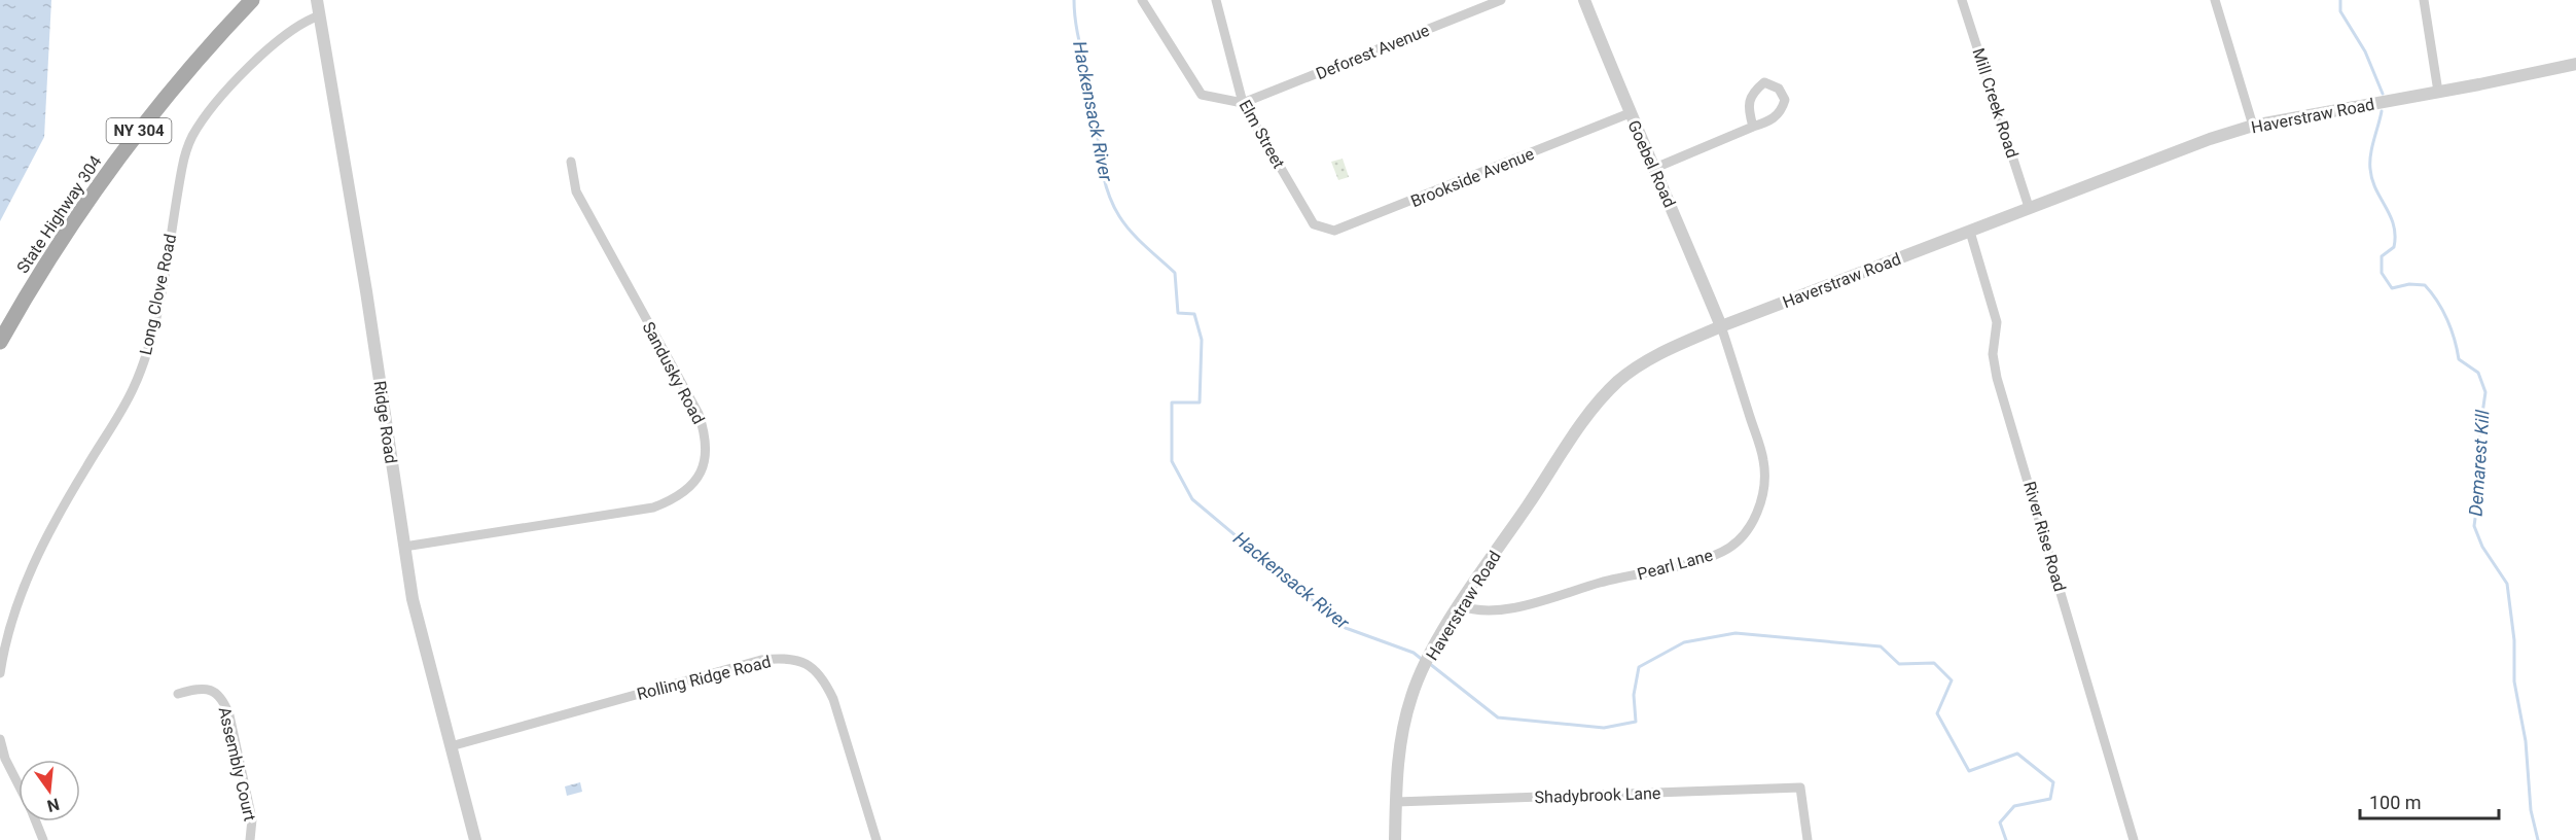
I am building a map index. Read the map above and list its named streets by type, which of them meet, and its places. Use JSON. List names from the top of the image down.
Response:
{
  "streets": {
    "main road": ["NY 304", "State Highway 304"],
    "street": [
      "Deforest Avenue",
      "Mill Creek Road",
      "Haverstraw Road",
      "Elm Street",
      "Goebel Road",
      "Brookside Avenue",
      "Long Clove Road",
      "Sandusky Road",
      "Ridge Road",
      "River Rise Road",
      "Pearl Lane",
      "Rolling Ridge Road",
      "Assembly Court",
      "Shadybrook Lane"
    ]
  },
  "crossings": [
    ["Deforest Avenue", "Elm Street"],
    ["Mill Creek Road", "Haverstraw Road"],
    ["Haverstraw Road", "Goebel Road"],
    ["Haverstraw Road", "River Rise Road"],
    ["Haverstraw Road", "Pearl Lane"],
    ["Haverstraw Road", "Shadybrook Lane"],
    ["Elm Street", "Brookside Avenue"],
    ["Goebel Road", "Brookside Avenue"],
    ["Goebel Road", "Pearl Lane"],
    ["Long Clove Road", "Ridge Road"],
    ["Sandusky Road", "Ridge Road"],
    ["Ridge Road", "Rolling Ridge Road"]
  ],
  "water": ["Hackensack River", "Demarest Kill"],
  "scale_bar": "100 m",
  "north": "bottom"
}
